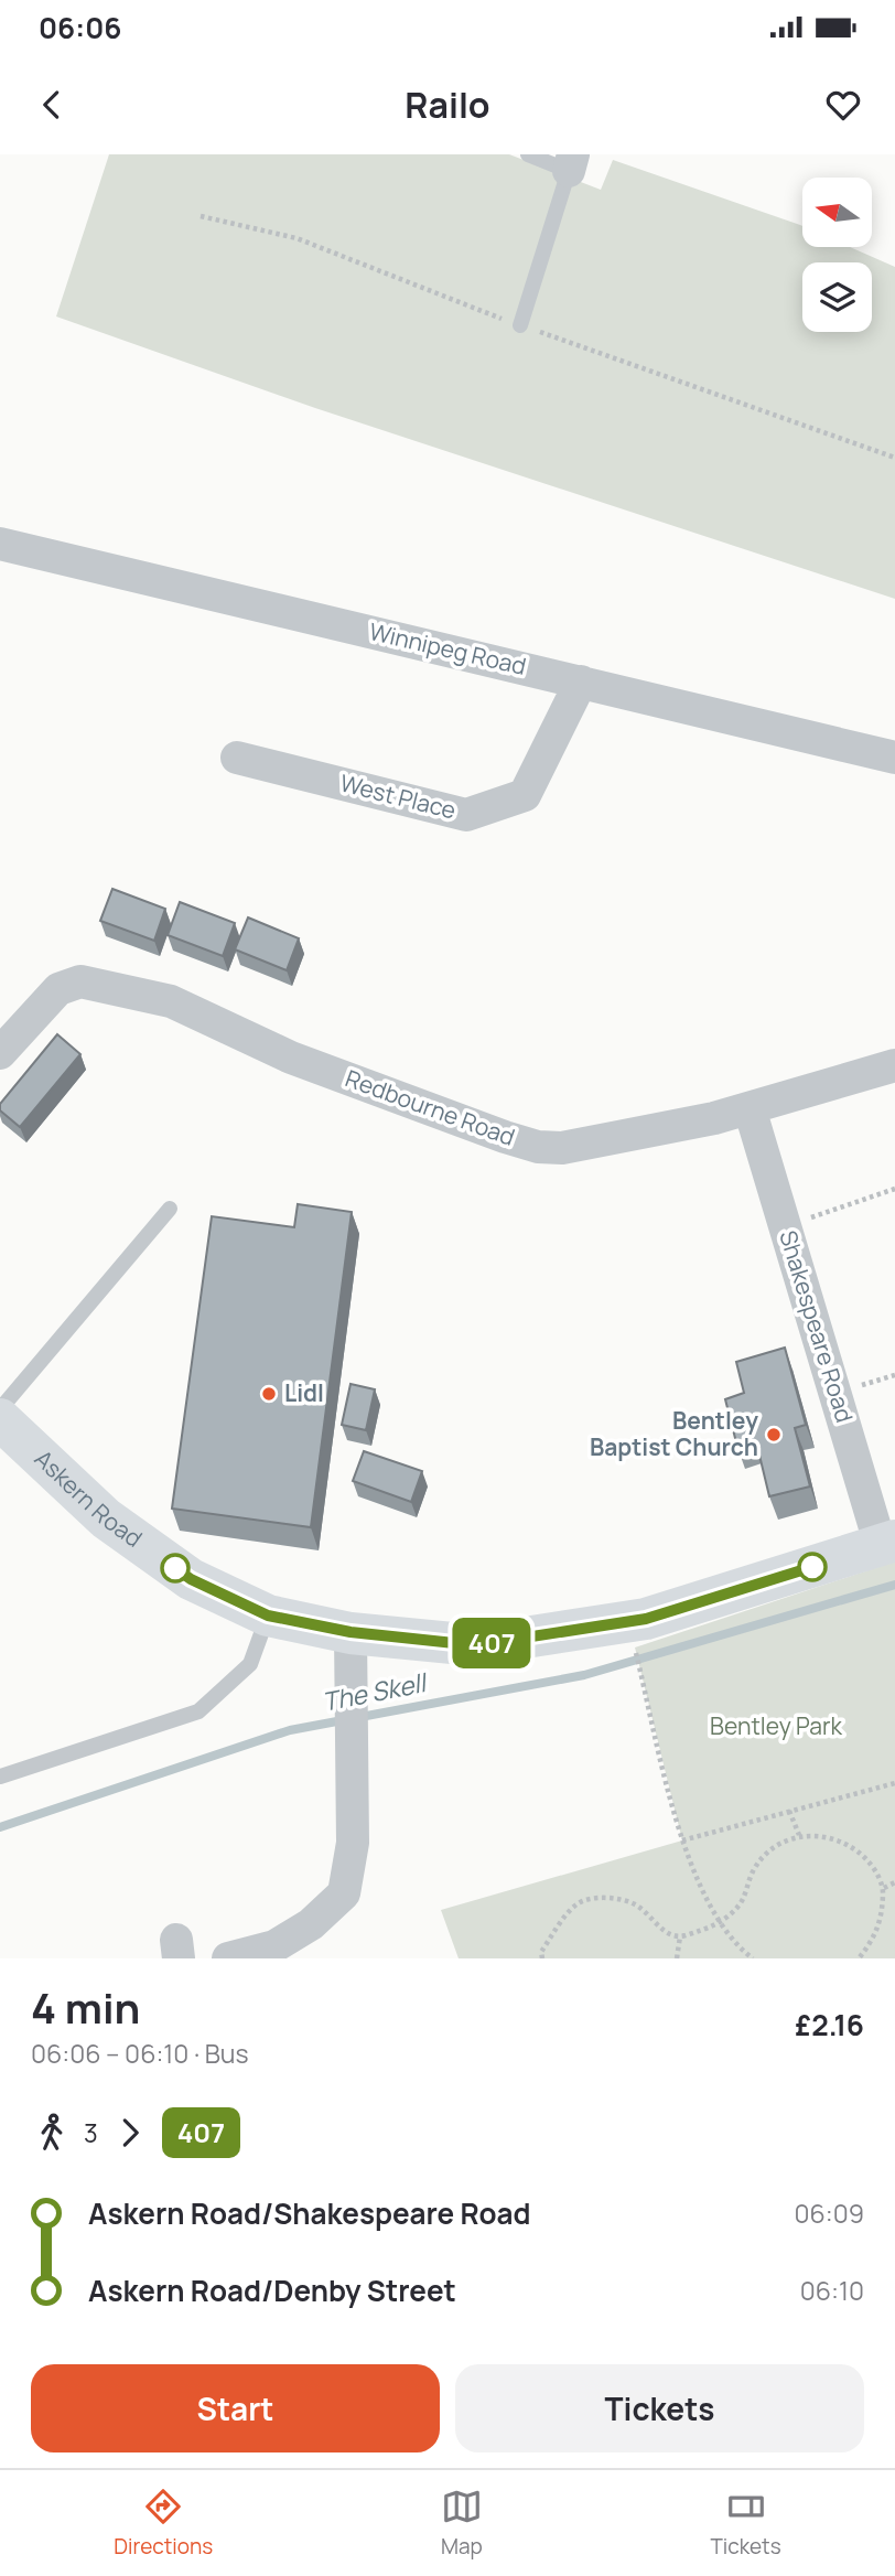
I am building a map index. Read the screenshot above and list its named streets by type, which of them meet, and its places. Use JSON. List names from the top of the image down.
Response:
{
  "streets": {
    "highway": ["Askern Road"],
    "street": [
      "Winnipeg Road",
      "West Place",
      "Redbourne Road",
      "Shakespeare Road"
    ]
  },
  "crossings": [
    ["Winnipeg Road", "West Place"],
    ["Redbourne Road", "Shakespeare Road"],
    ["Shakespeare Road", "Askern Road"]
  ],
  "water": ["The Skell"],
  "parks": ["Bentley Park"],
  "places": ["Lidl", "Bentley Baptist Church"],
  "lines": ["bus line 407"],
  "north": "left",
  "page": {
    "status": "06:06",
    "header": "Railo",
    "on_map": "407",
    "heading": ["4 min", "06:06 – 06:10 · Bus", "£2.16"],
    "legs": ["3", "407"],
    "list": [
      {
        "name": "Askern Road/Shakespeare Road",
        "value": "06:09"
      },
      {
        "name": "Askern Road/Denby Street",
        "value": "06:10"
      }
    ],
    "buttons": ["Start", "Tickets"],
    "tabs": ["Directions", "Map", "Tickets"]
  }
}
